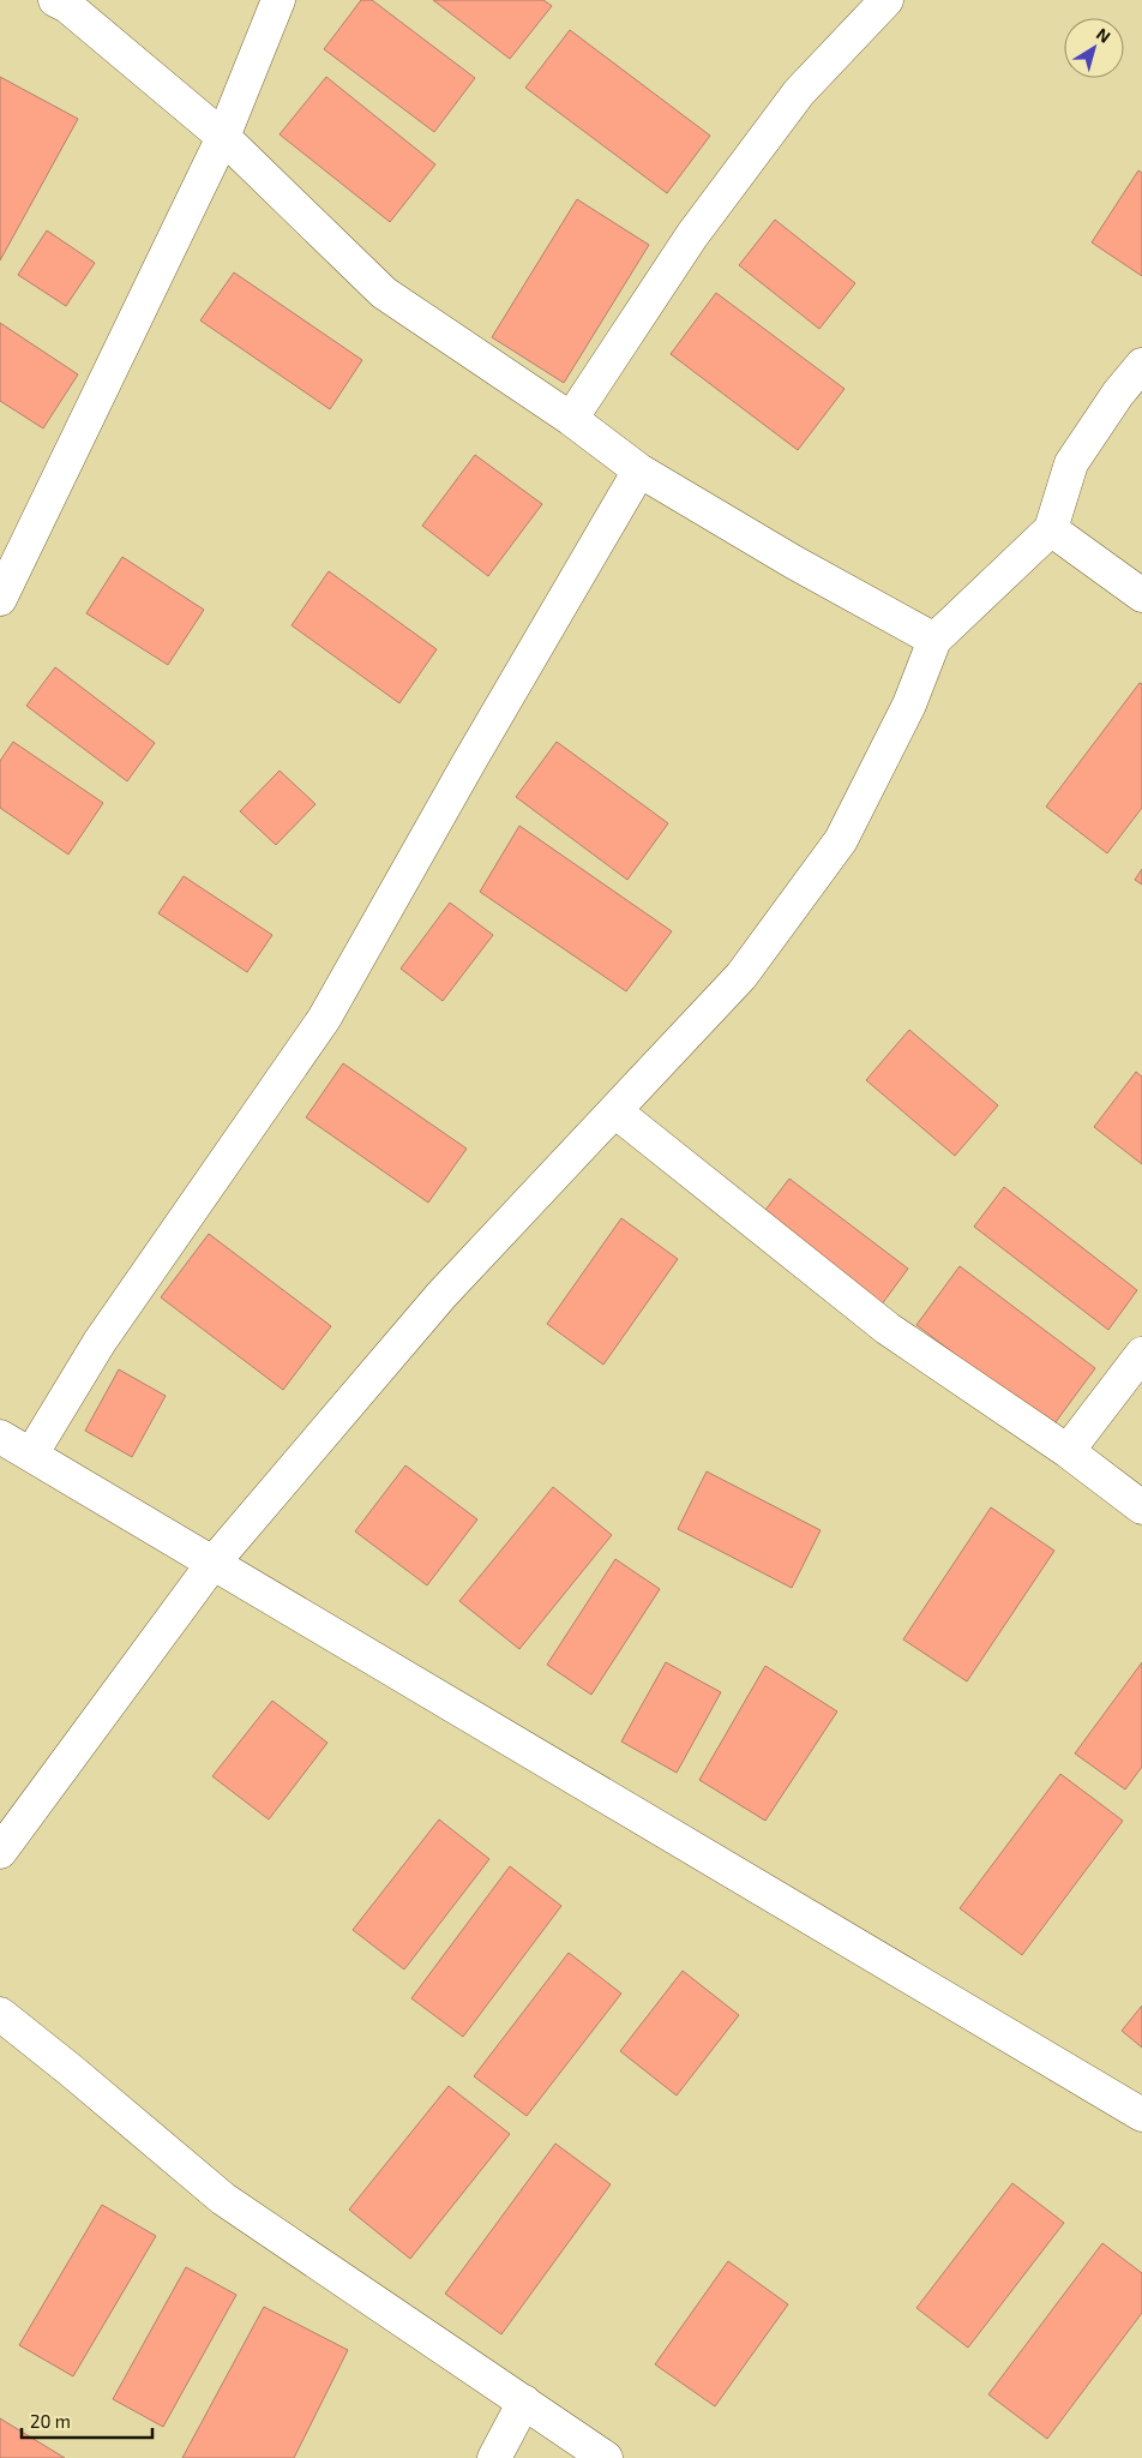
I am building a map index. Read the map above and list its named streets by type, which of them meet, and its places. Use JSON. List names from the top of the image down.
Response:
{
  "scale_bar": "20 m",
  "north": "top right"
}
